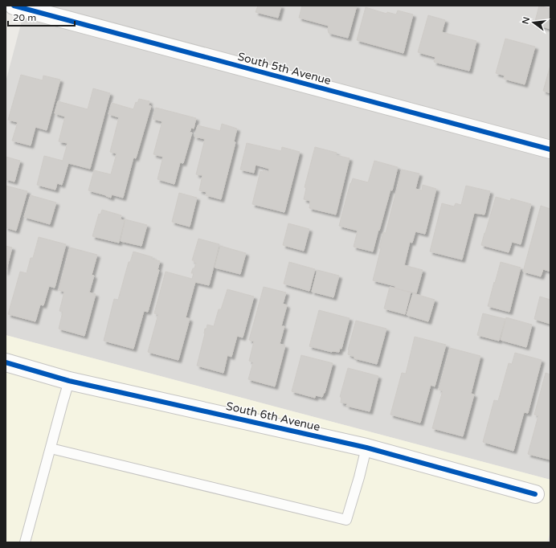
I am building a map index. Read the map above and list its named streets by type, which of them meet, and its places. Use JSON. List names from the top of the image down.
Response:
{
  "streets": {
    "street": ["South 5th Avenue", "South 6th Avenue"]
  },
  "scale_bar": "20 m",
  "north": "left"
}
